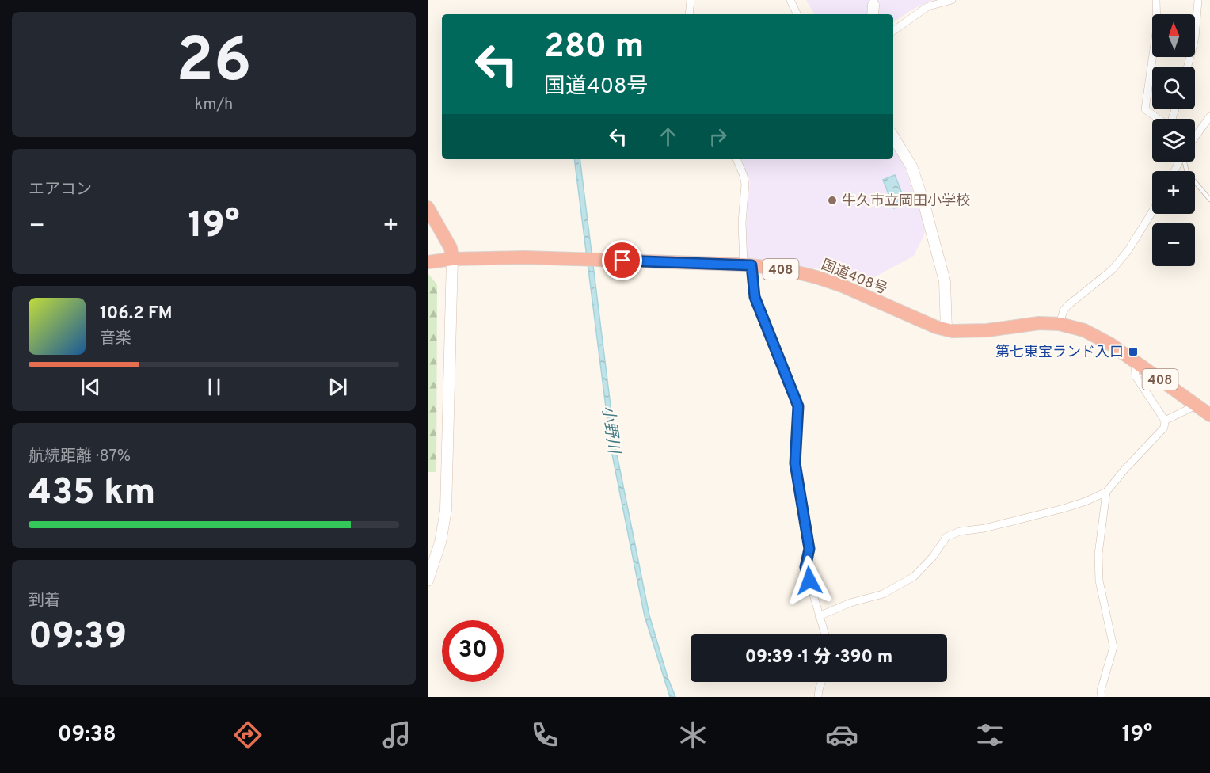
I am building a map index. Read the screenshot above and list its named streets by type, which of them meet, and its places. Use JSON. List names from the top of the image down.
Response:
{
  "streets": {
    "highway": ["408", "国道408号"]
  },
  "water": ["小野川"],
  "places": {
    "other": ["牛久市立岡田小学校"],
    "transit": ["第七東宝ランド入口"]
  },
  "north": "top",
  "page": {
    "tile": [
      ["26", "km/h"],
      "エアコン",
      ["航続距離 · 87%", "435 km"],
      ["到着", "09:39"]
    ],
    "map_buttons": ["+", "−"],
    "turn": ["280 m", "国道408号"],
    "heat": ["−", "19°", "+"],
    "song": ["106.2 FM", "音楽"],
    "limit": "30",
    "trip": "09:39 · 1 分 · 390 m",
    "tabs": ["09:38", "19°"]
  }
}
